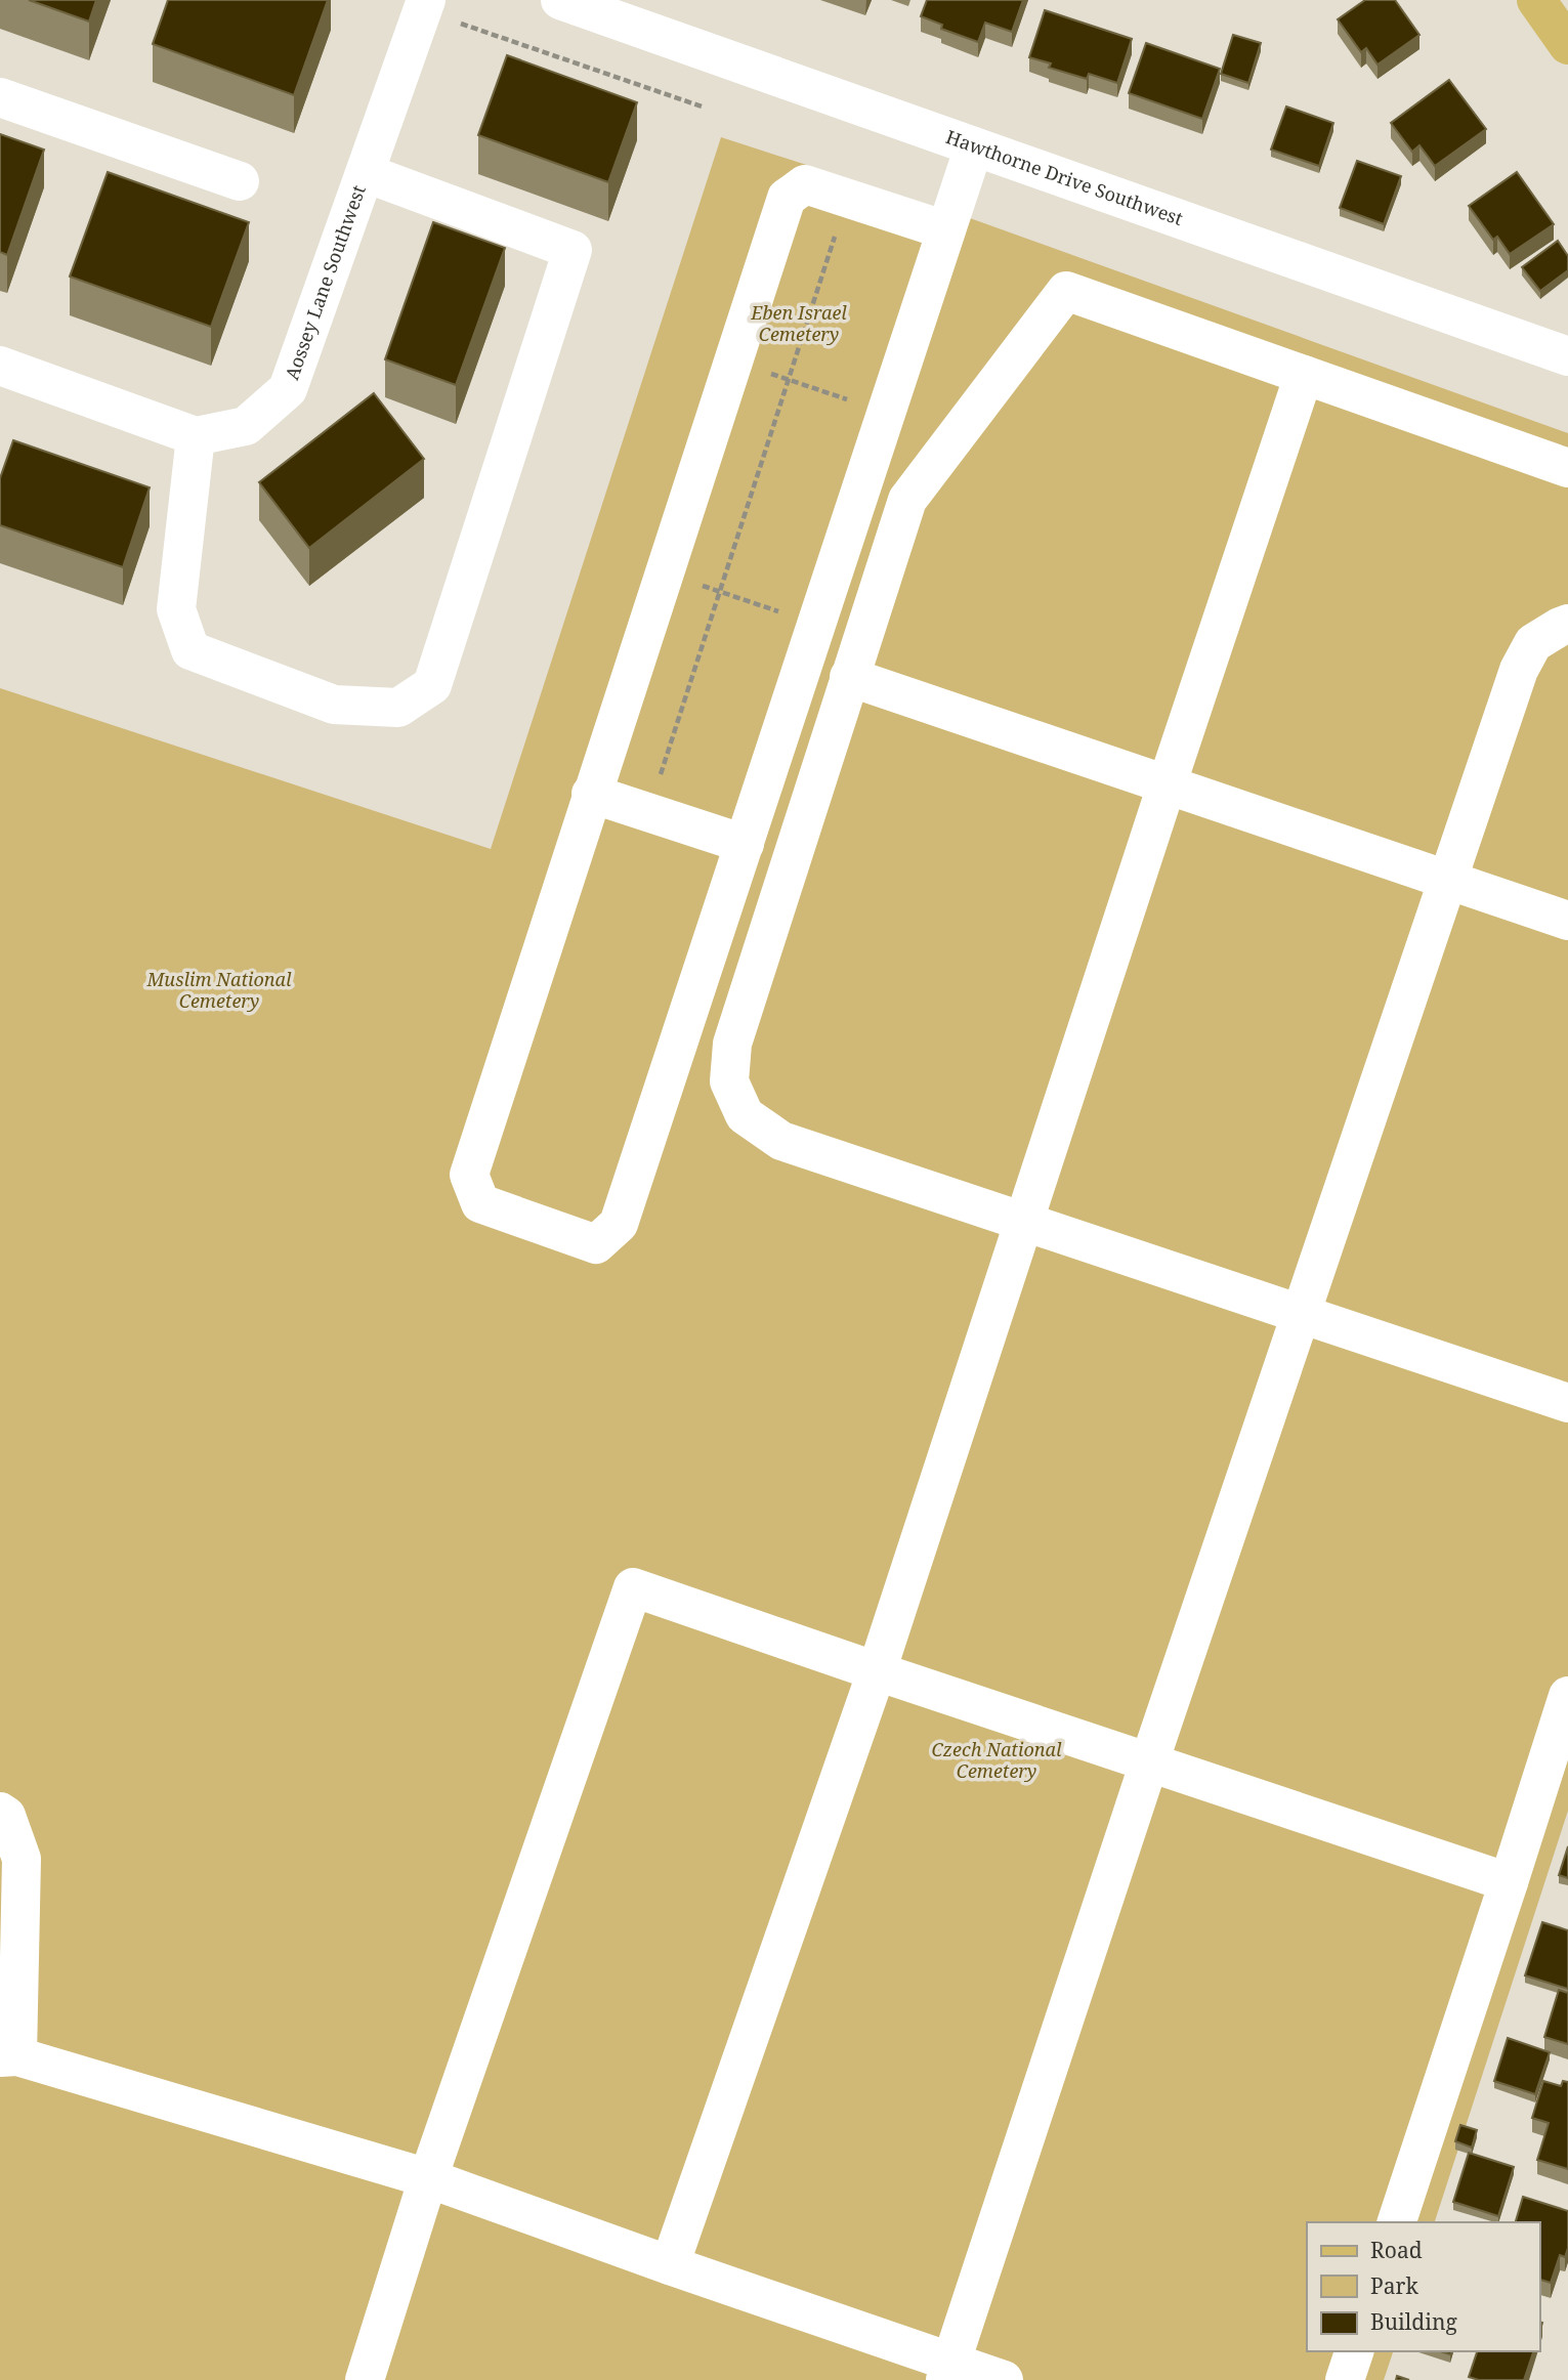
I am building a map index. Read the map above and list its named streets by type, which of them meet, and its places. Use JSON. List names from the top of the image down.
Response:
{
  "streets": {
    "street": ["Hawthorne Drive Southwest", "Aossey Lane Southwest"]
  },
  "parks": ["Eben Israel Cemetery", "Muslim National Cemetery", "Czech National Cemetery"],
  "legend": ["Road", "Park", "Building"]
}
